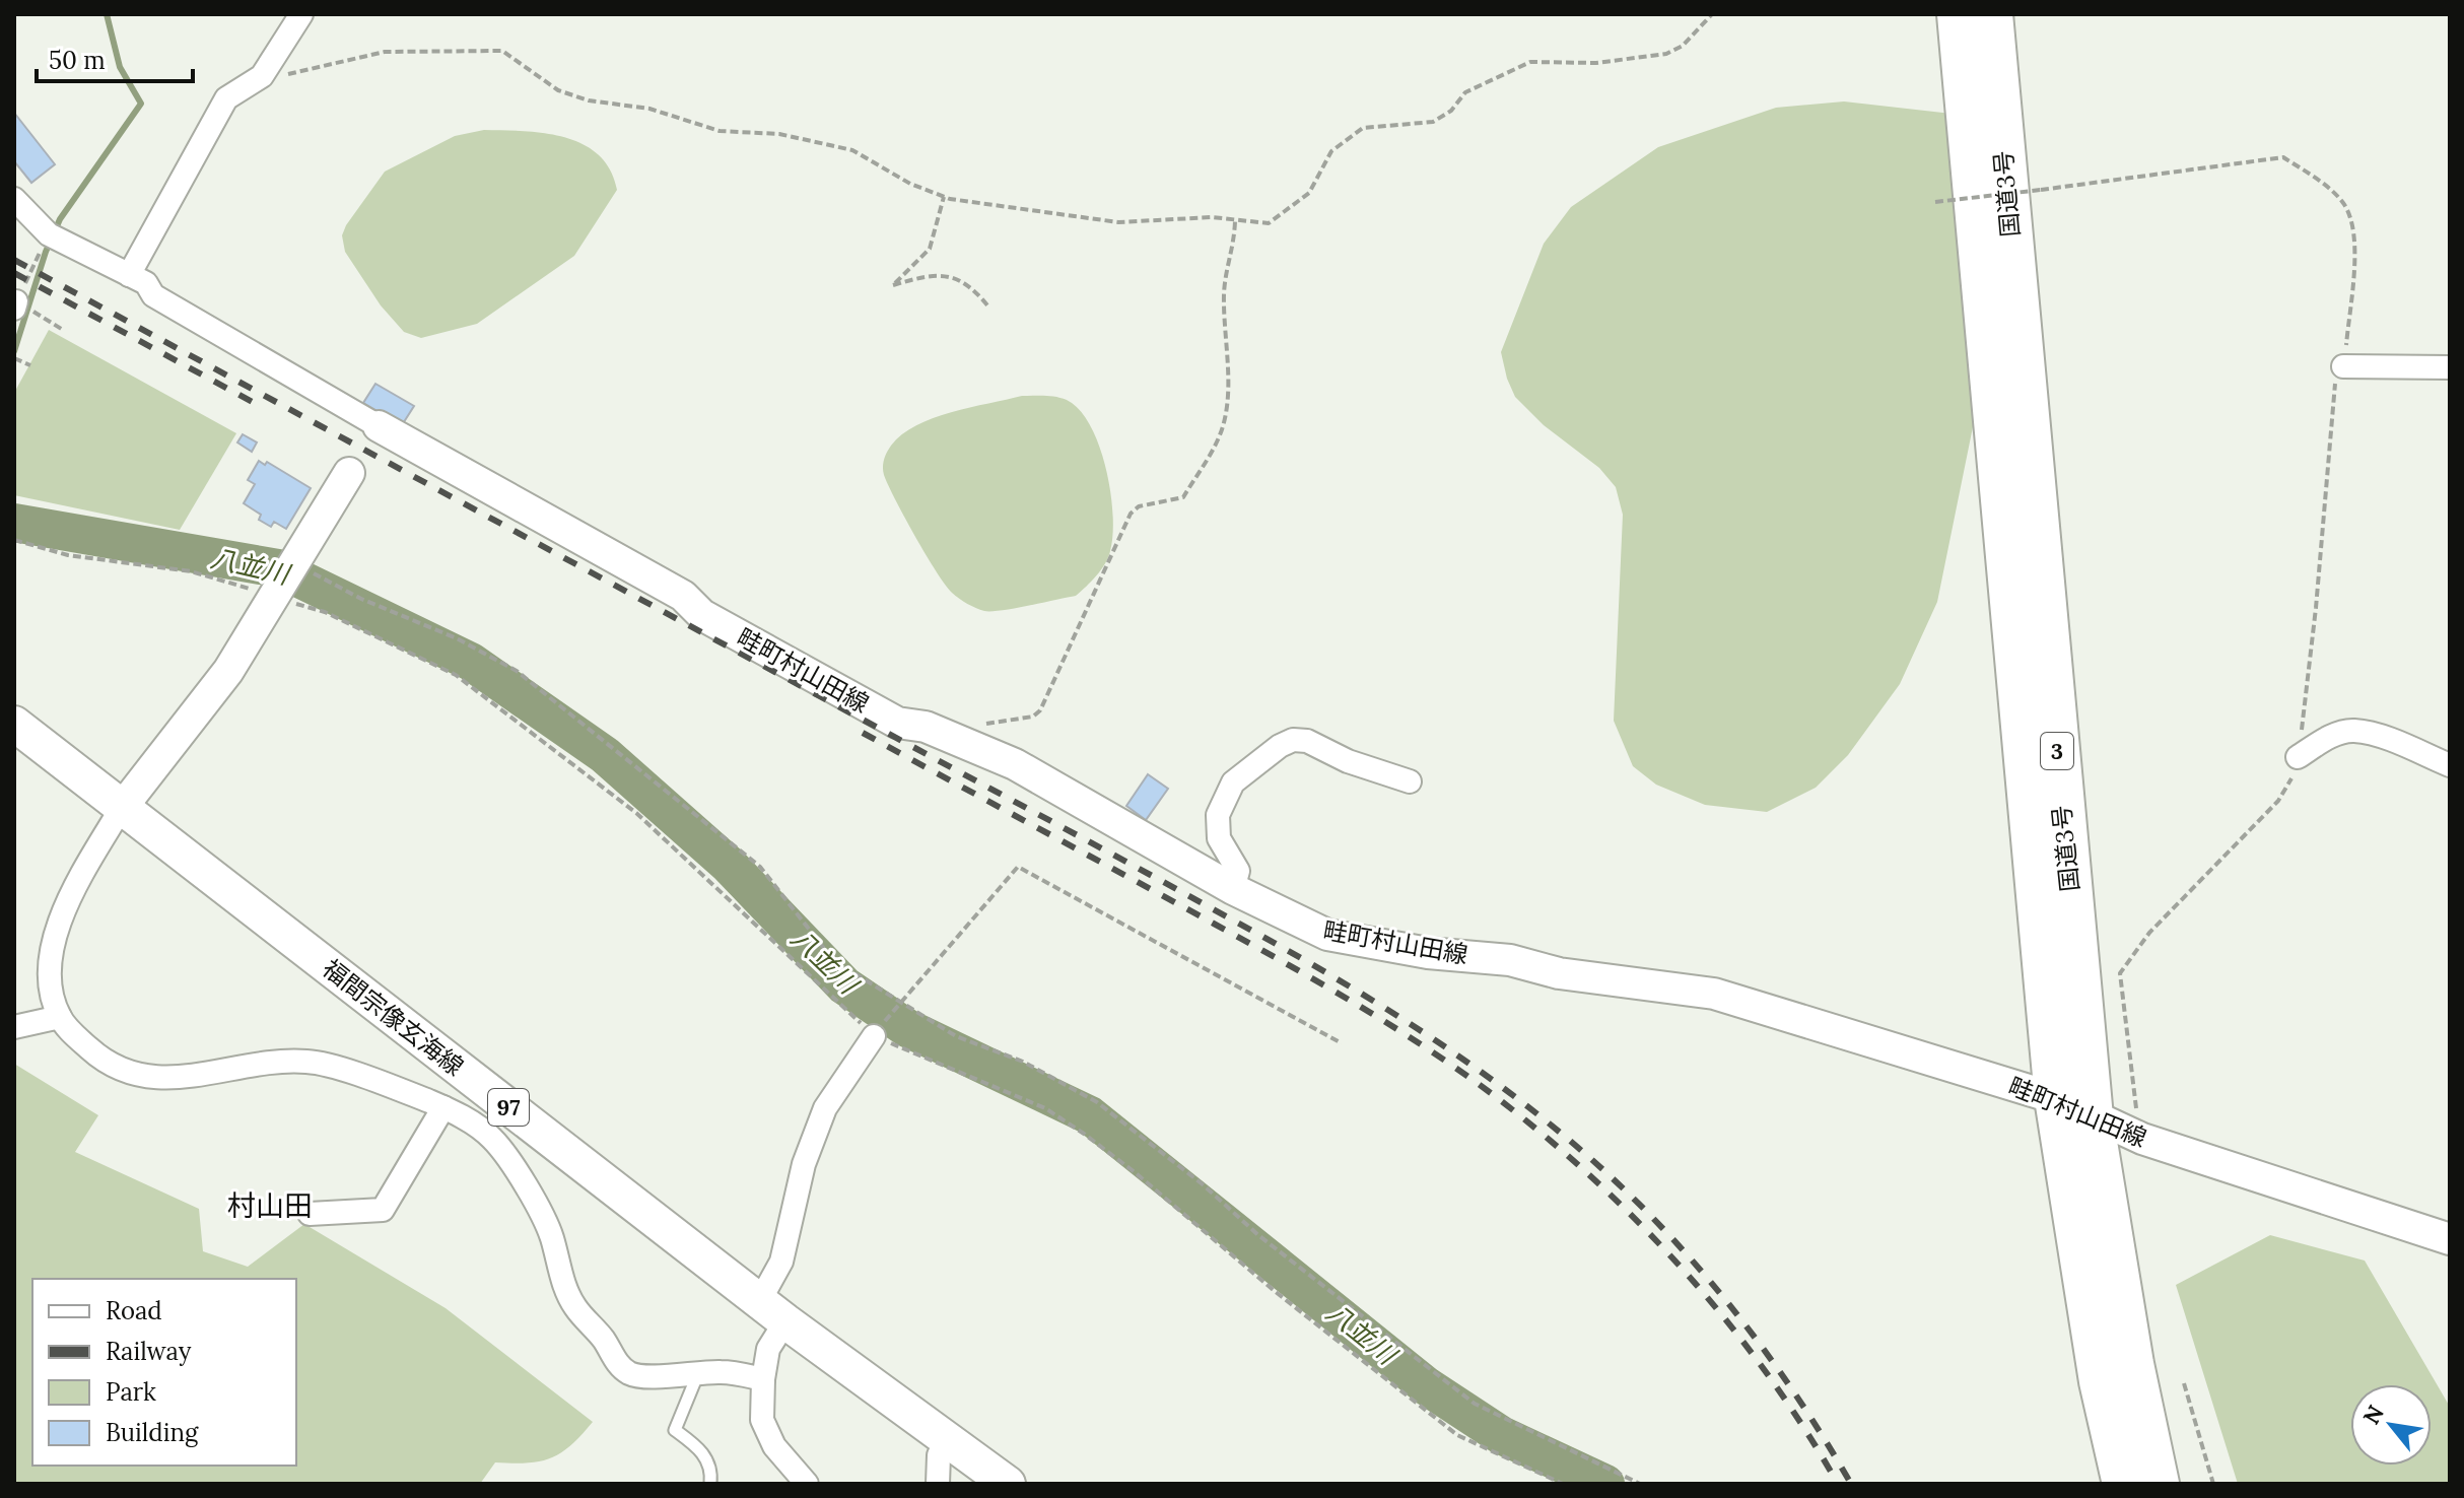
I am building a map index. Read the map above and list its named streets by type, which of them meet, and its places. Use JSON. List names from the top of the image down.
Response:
{
  "streets": {
    "highway": ["国道3号", "3"],
    "main road": ["畦町村山田線", "福間宗像玄海線", "97"]
  },
  "crossings": [
    ["国道3号", "畦町村山田線"]
  ],
  "districts": ["村山田"],
  "water": ["八並川"],
  "legend": [
    "Road",
    "Railway",
    "Park",
    "Building"
  ],
  "scale_bar": "50 m",
  "north": "top left"
}
